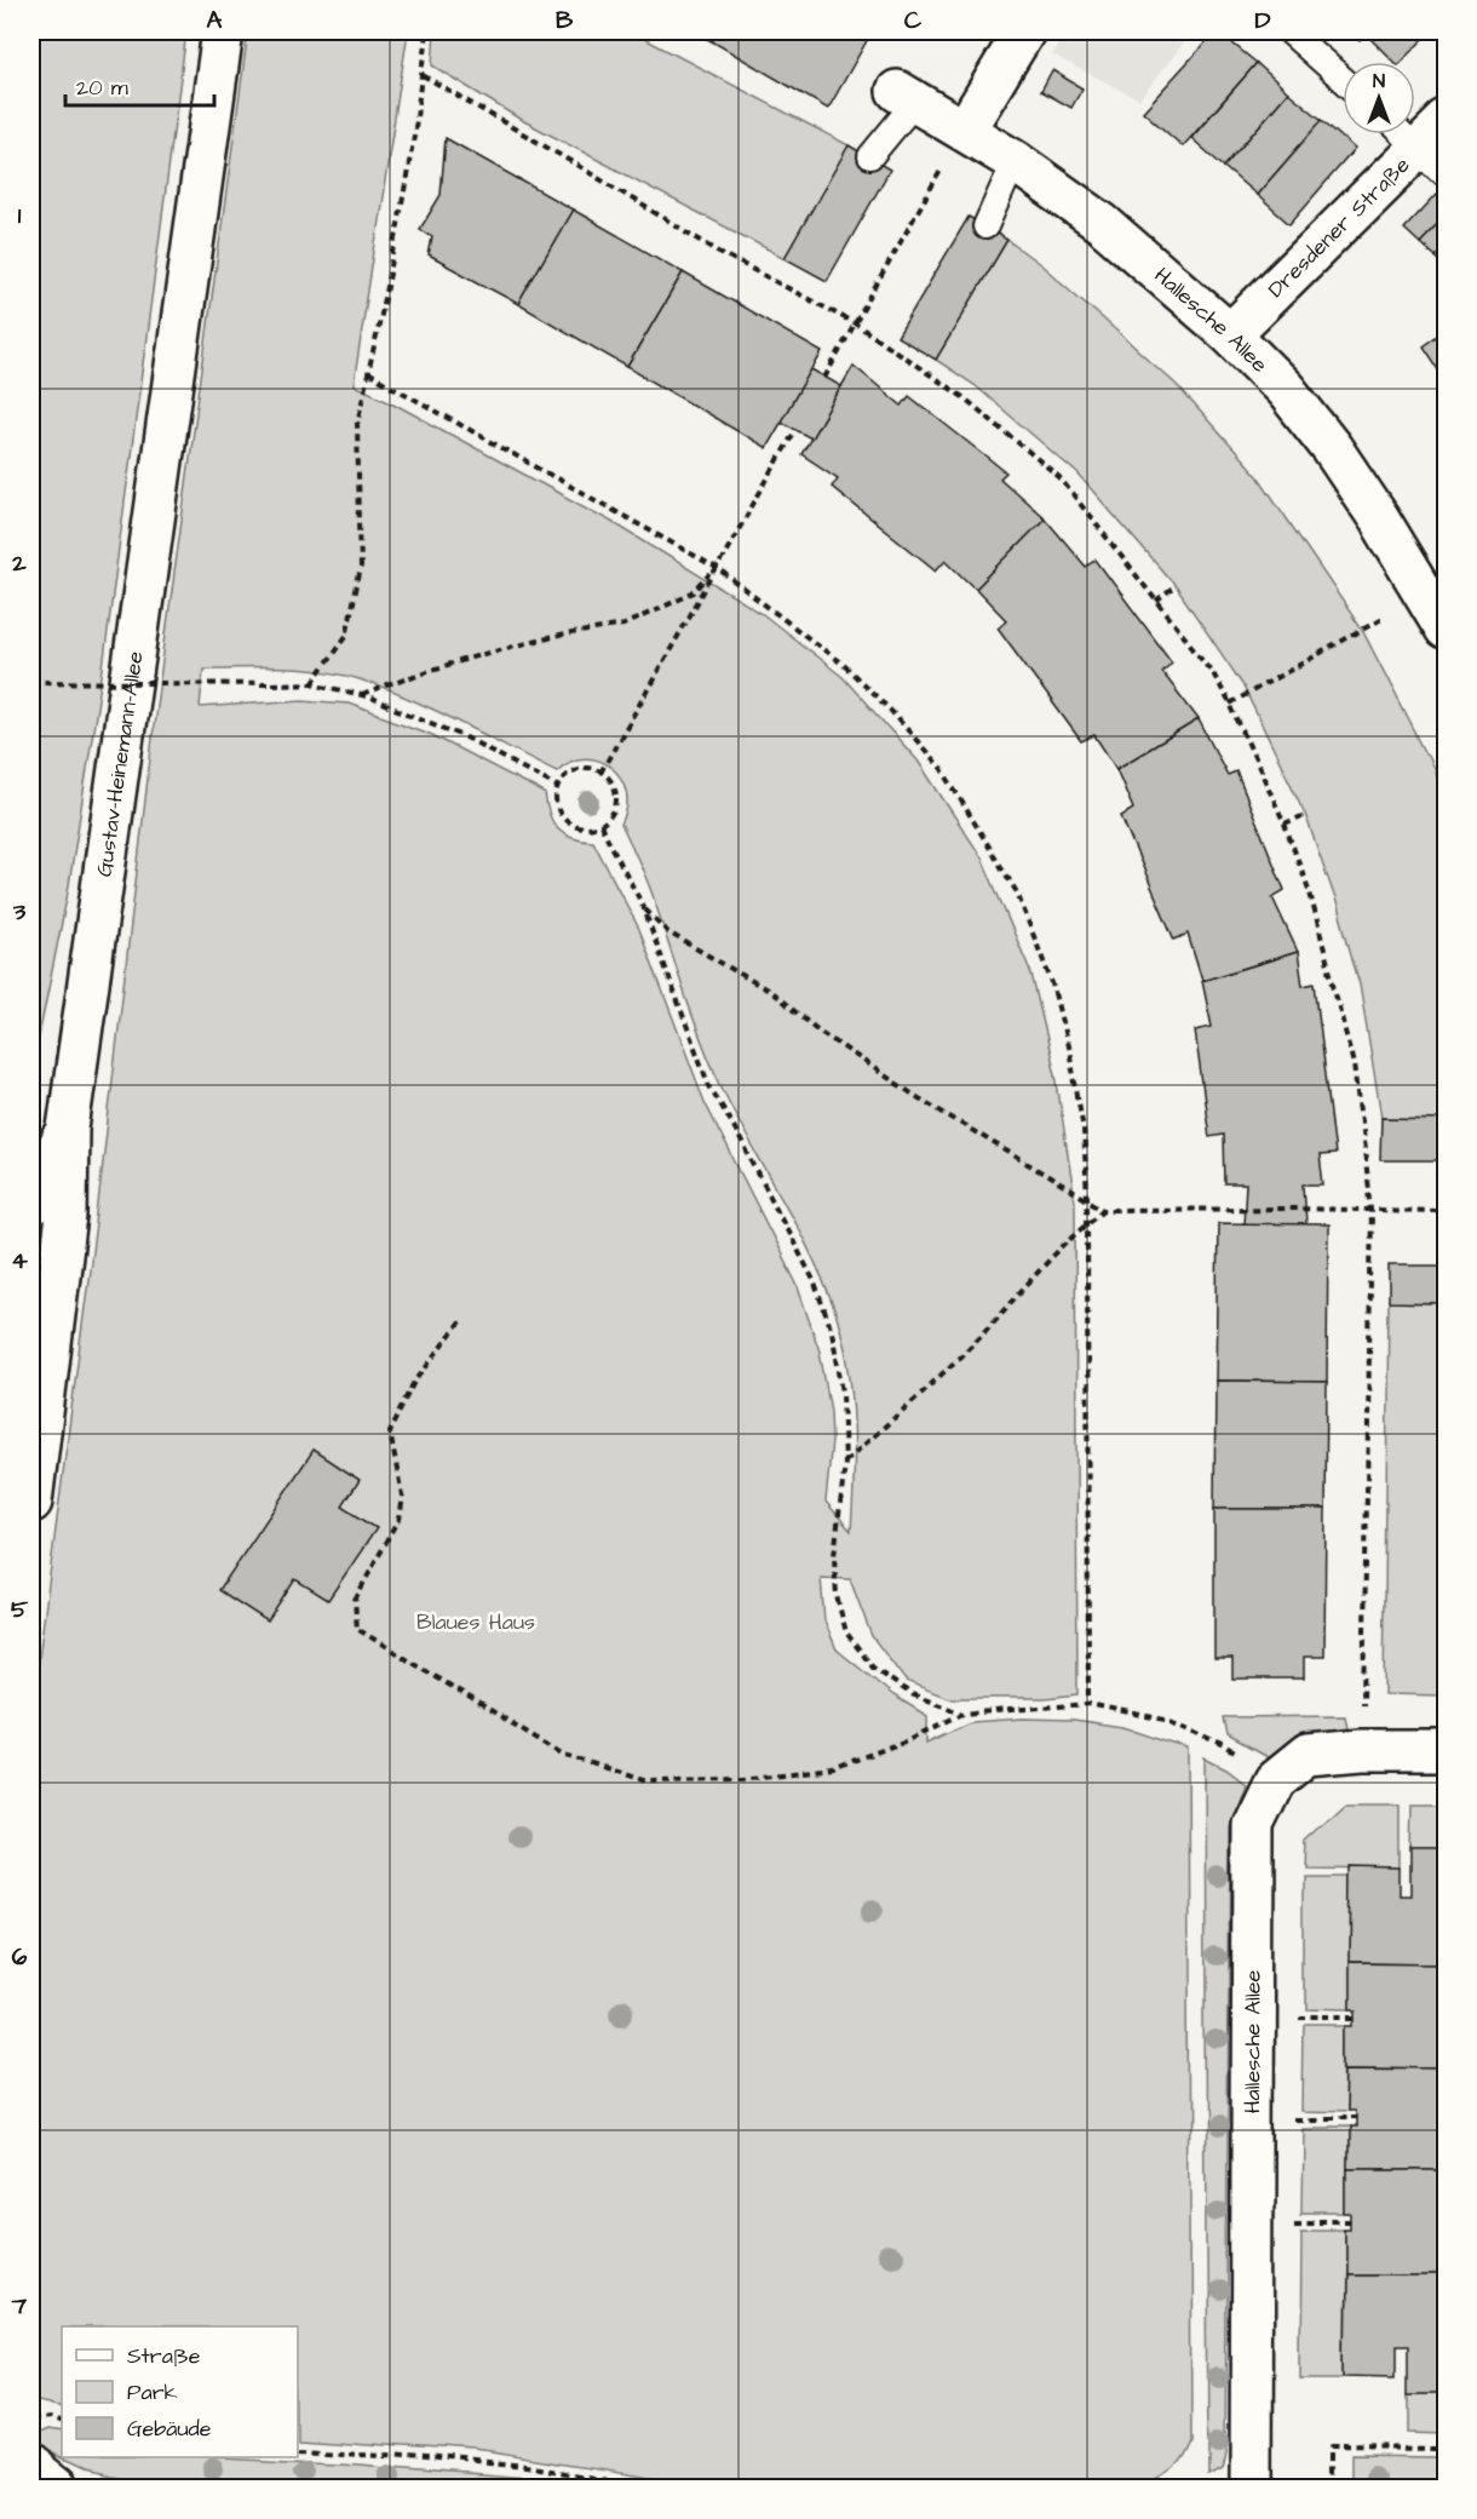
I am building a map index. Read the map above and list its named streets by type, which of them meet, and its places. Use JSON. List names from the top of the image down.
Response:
{
  "streets": {
    "street": ["Dresdener Straße", "Hallesche Allee", "Gustav-Heinemann-Allee"]
  },
  "crossings": [
    ["Dresdener Straße", "Hallesche Allee"]
  ],
  "parks": ["Blaues Haus"],
  "legend": ["Straße", "Park", "Gebäude"],
  "scale_bar": "20 m",
  "north": "top",
  "grid": {
    "columns": [
      "A",
      "B",
      "C",
      "D"
    ],
    "rows": [
      "1",
      "2",
      "3",
      "4",
      "5",
      "6",
      "7"
    ]
  }
}
